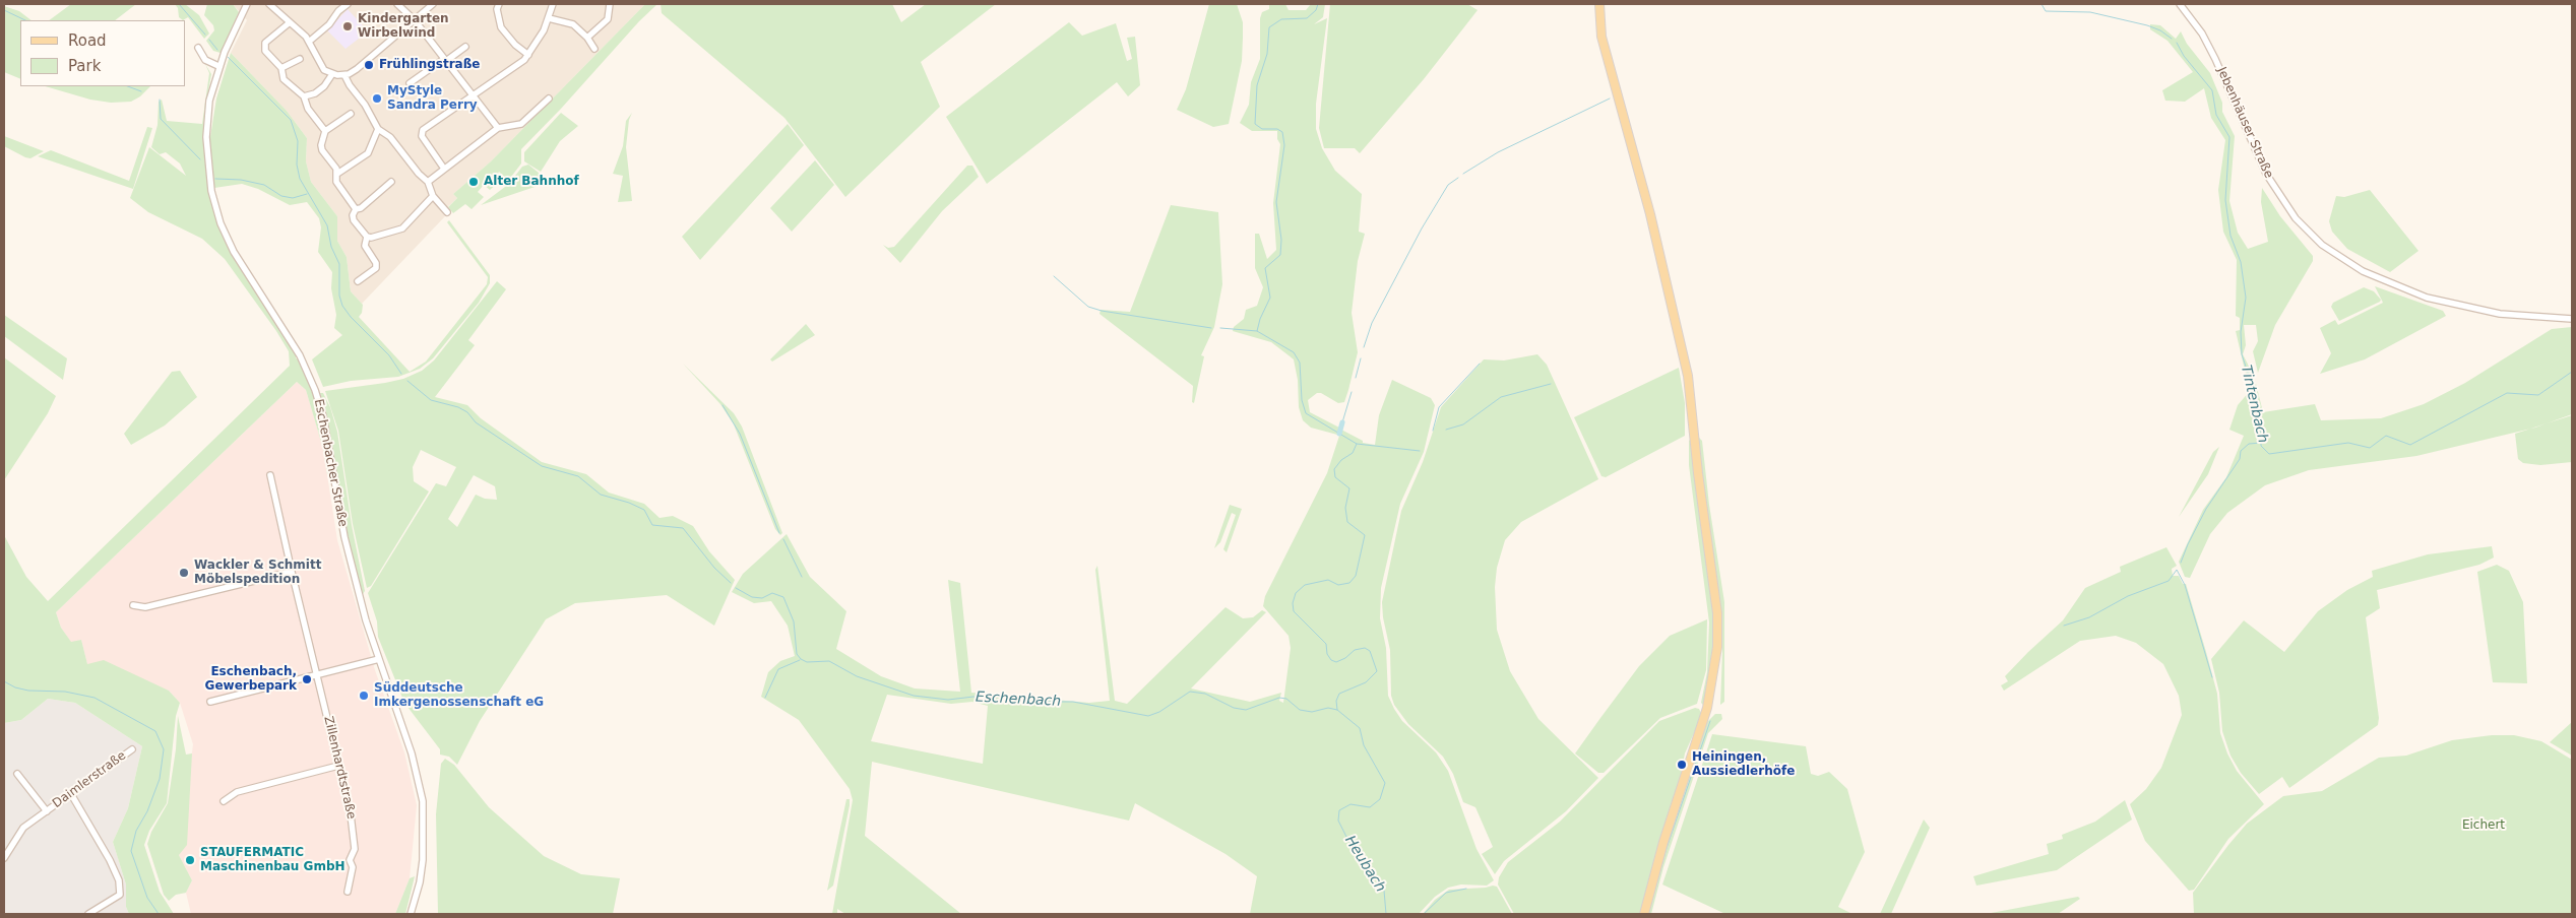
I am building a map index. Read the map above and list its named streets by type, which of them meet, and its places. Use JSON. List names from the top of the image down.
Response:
{
  "streets": {
    "street": [
      "Jebenhäuser Straße",
      "Eschenbacher Straße",
      "Zillenhardtstraße",
      "Daimlerstraße"
    ]
  },
  "water": ["Tintenbach", "Eschenbach", "Heubach"],
  "parks": ["Eichert"],
  "places": [
    "Kindergarten Wirbelwind",
    "Frühlingstraße",
    "MyStyle Sandra Perry",
    "Alter Bahnhof",
    "Wackler & Schmitt Möbelspedition",
    "Eschenbach, Gewerbepark",
    "Süddeutsche Imkergenossenschaft eG",
    "Heiningen, Aussiedlerhöfe",
    "STAUFERMATIC Maschinenbau GmbH"
  ],
  "legend": ["Road", "Park"]
}
